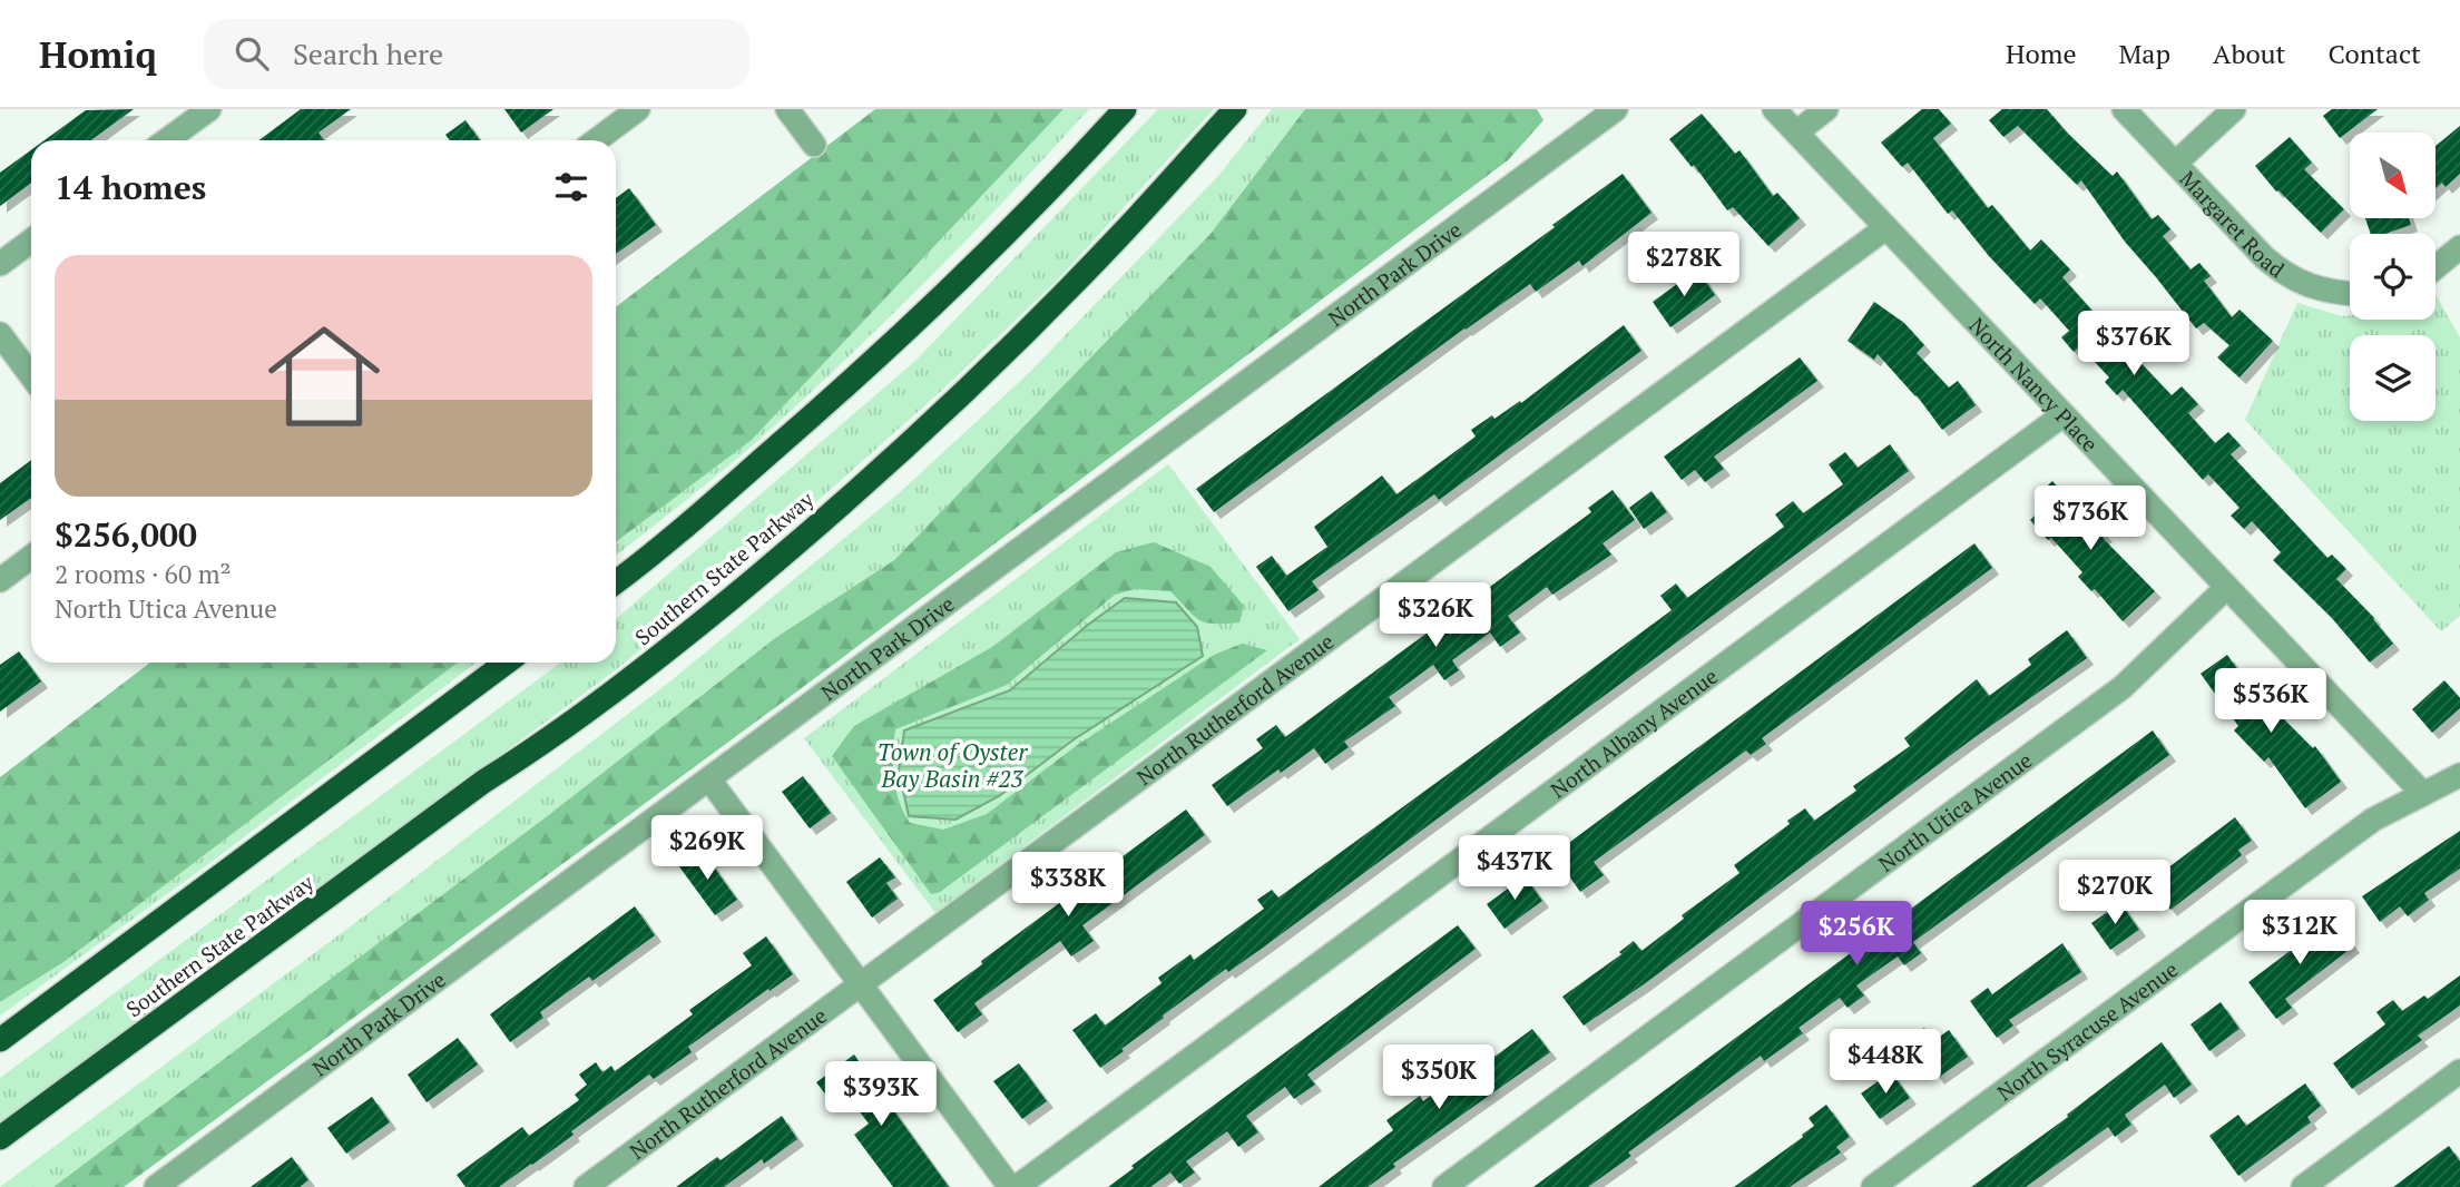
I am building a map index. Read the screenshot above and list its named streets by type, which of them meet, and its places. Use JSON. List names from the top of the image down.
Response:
{
  "streets": {
    "highway": ["Southern State Parkway"],
    "street": [
      "Margaret Road",
      "North Park Drive",
      "North Nancy Place",
      "North Rutherford Avenue",
      "North Albany Avenue",
      "North Utica Avenue",
      "North Syracuse Avenue"
    ]
  },
  "crossings": [
    ["North Nancy Place", "North Rutherford Avenue"],
    ["North Nancy Place", "North Albany Avenue"],
    ["North Nancy Place", "North Utica Avenue"],
    ["North Nancy Place", "North Syracuse Avenue"]
  ],
  "water": ["Town of Oyster Bay Basin #23"],
  "north": "bottom right",
  "page": {
    "header": "Homiq",
    "search": "Search here",
    "nav": [
      "Home",
      "Map",
      "About",
      "Contact"
    ],
    "heading": "14 homes",
    "price": [
      "$278K",
      "$376K",
      "$736K",
      "$326K",
      "$536K",
      "$269K",
      "$437K",
      "$338K",
      "$270K",
      "$312K",
      "$256K",
      "$448K",
      "$350K",
      "$393K"
    ],
    "list": [
      {
        "name": "$256,000",
        "note": "2 rooms · 60 m² · North Utica Avenue"
      }
    ]
  }
}
